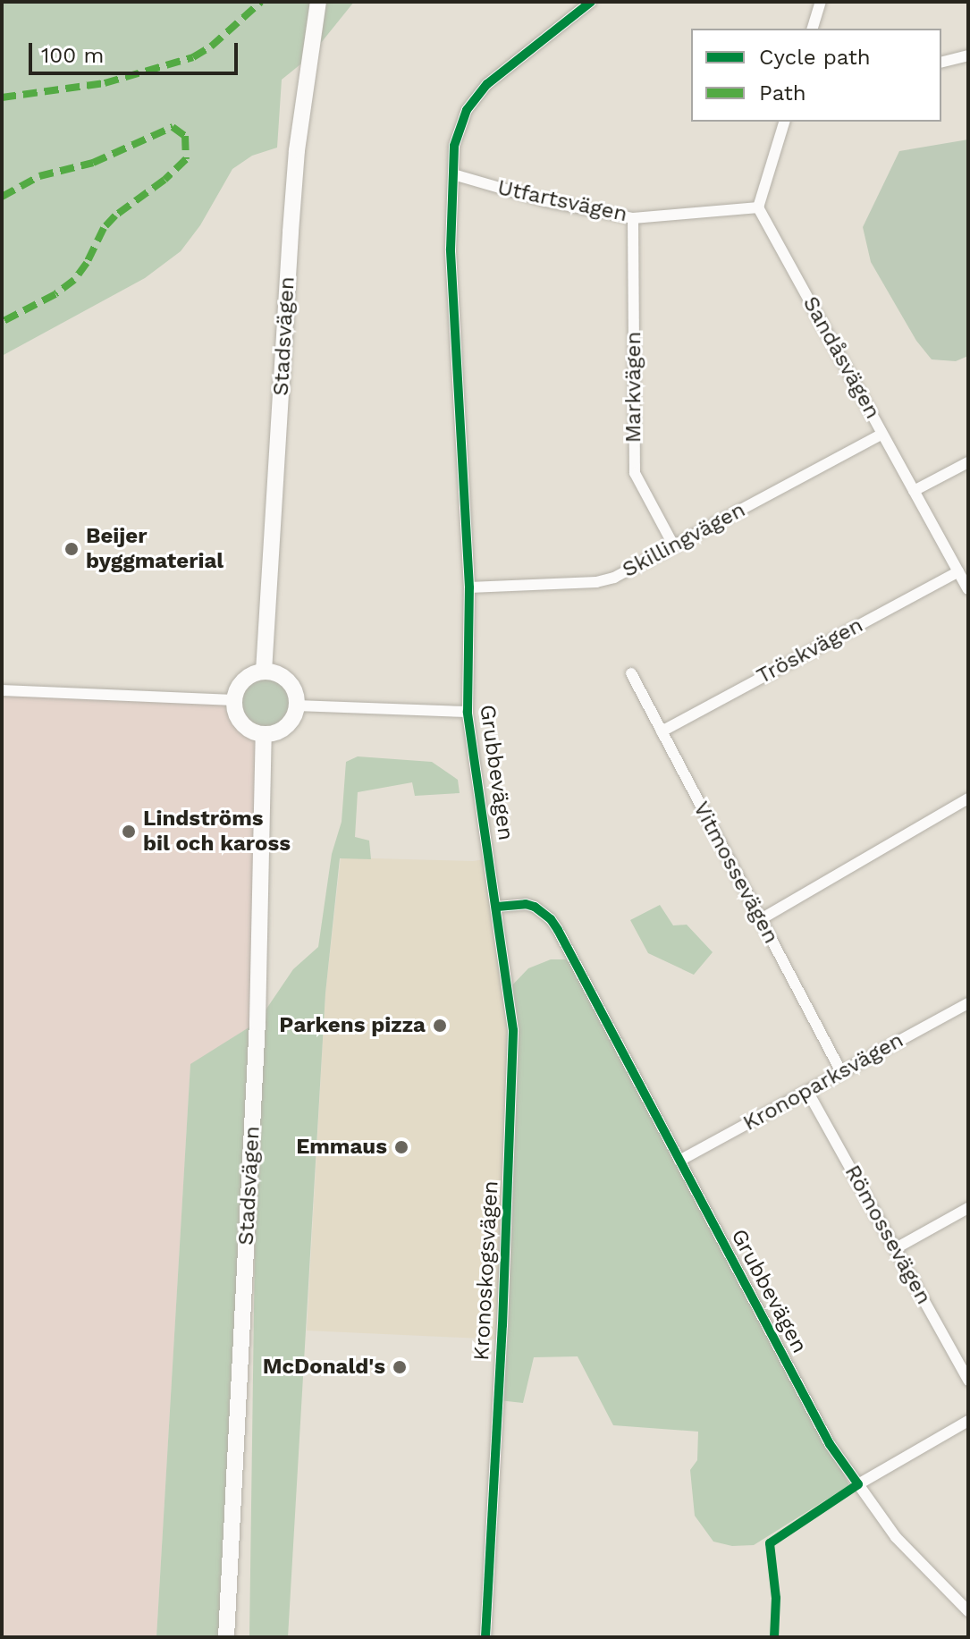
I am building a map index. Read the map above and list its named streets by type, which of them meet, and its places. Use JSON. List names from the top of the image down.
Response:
{
  "streets": {
    "main road": ["Stadsvägen"],
    "street": [
      "Utfartsvägen",
      "Sandåsvägen",
      "Markvägen",
      "Skillingvägen",
      "Tröskvägen",
      "Grubbevägen",
      "Vitmossevägen",
      "Kronoparksvägen",
      "Römossevägen",
      "Kronoskogsvägen"
    ]
  },
  "crossings": [
    ["Utfartsvägen", "Sandåsvägen"],
    ["Utfartsvägen", "Markvägen"],
    ["Utfartsvägen", "Grubbevägen"],
    ["Sandåsvägen", "Skillingvägen"],
    ["Sandåsvägen", "Tröskvägen"],
    ["Markvägen", "Skillingvägen"],
    ["Skillingvägen", "Grubbevägen"],
    ["Tröskvägen", "Vitmossevägen"],
    ["Grubbevägen", "Kronoparksvägen"],
    ["Grubbevägen", "Kronoskogsvägen"],
    ["Vitmossevägen", "Kronoparksvägen"],
    ["Kronoparksvägen", "Römossevägen"]
  ],
  "places": [
    "Beijer byggmaterial",
    "Lindströms bil och kaross",
    "Parkens pizza",
    "Emmaus",
    "McDonald's"
  ],
  "legend": ["Cycle path", "Path"],
  "scale_bar": "100 m"
}
